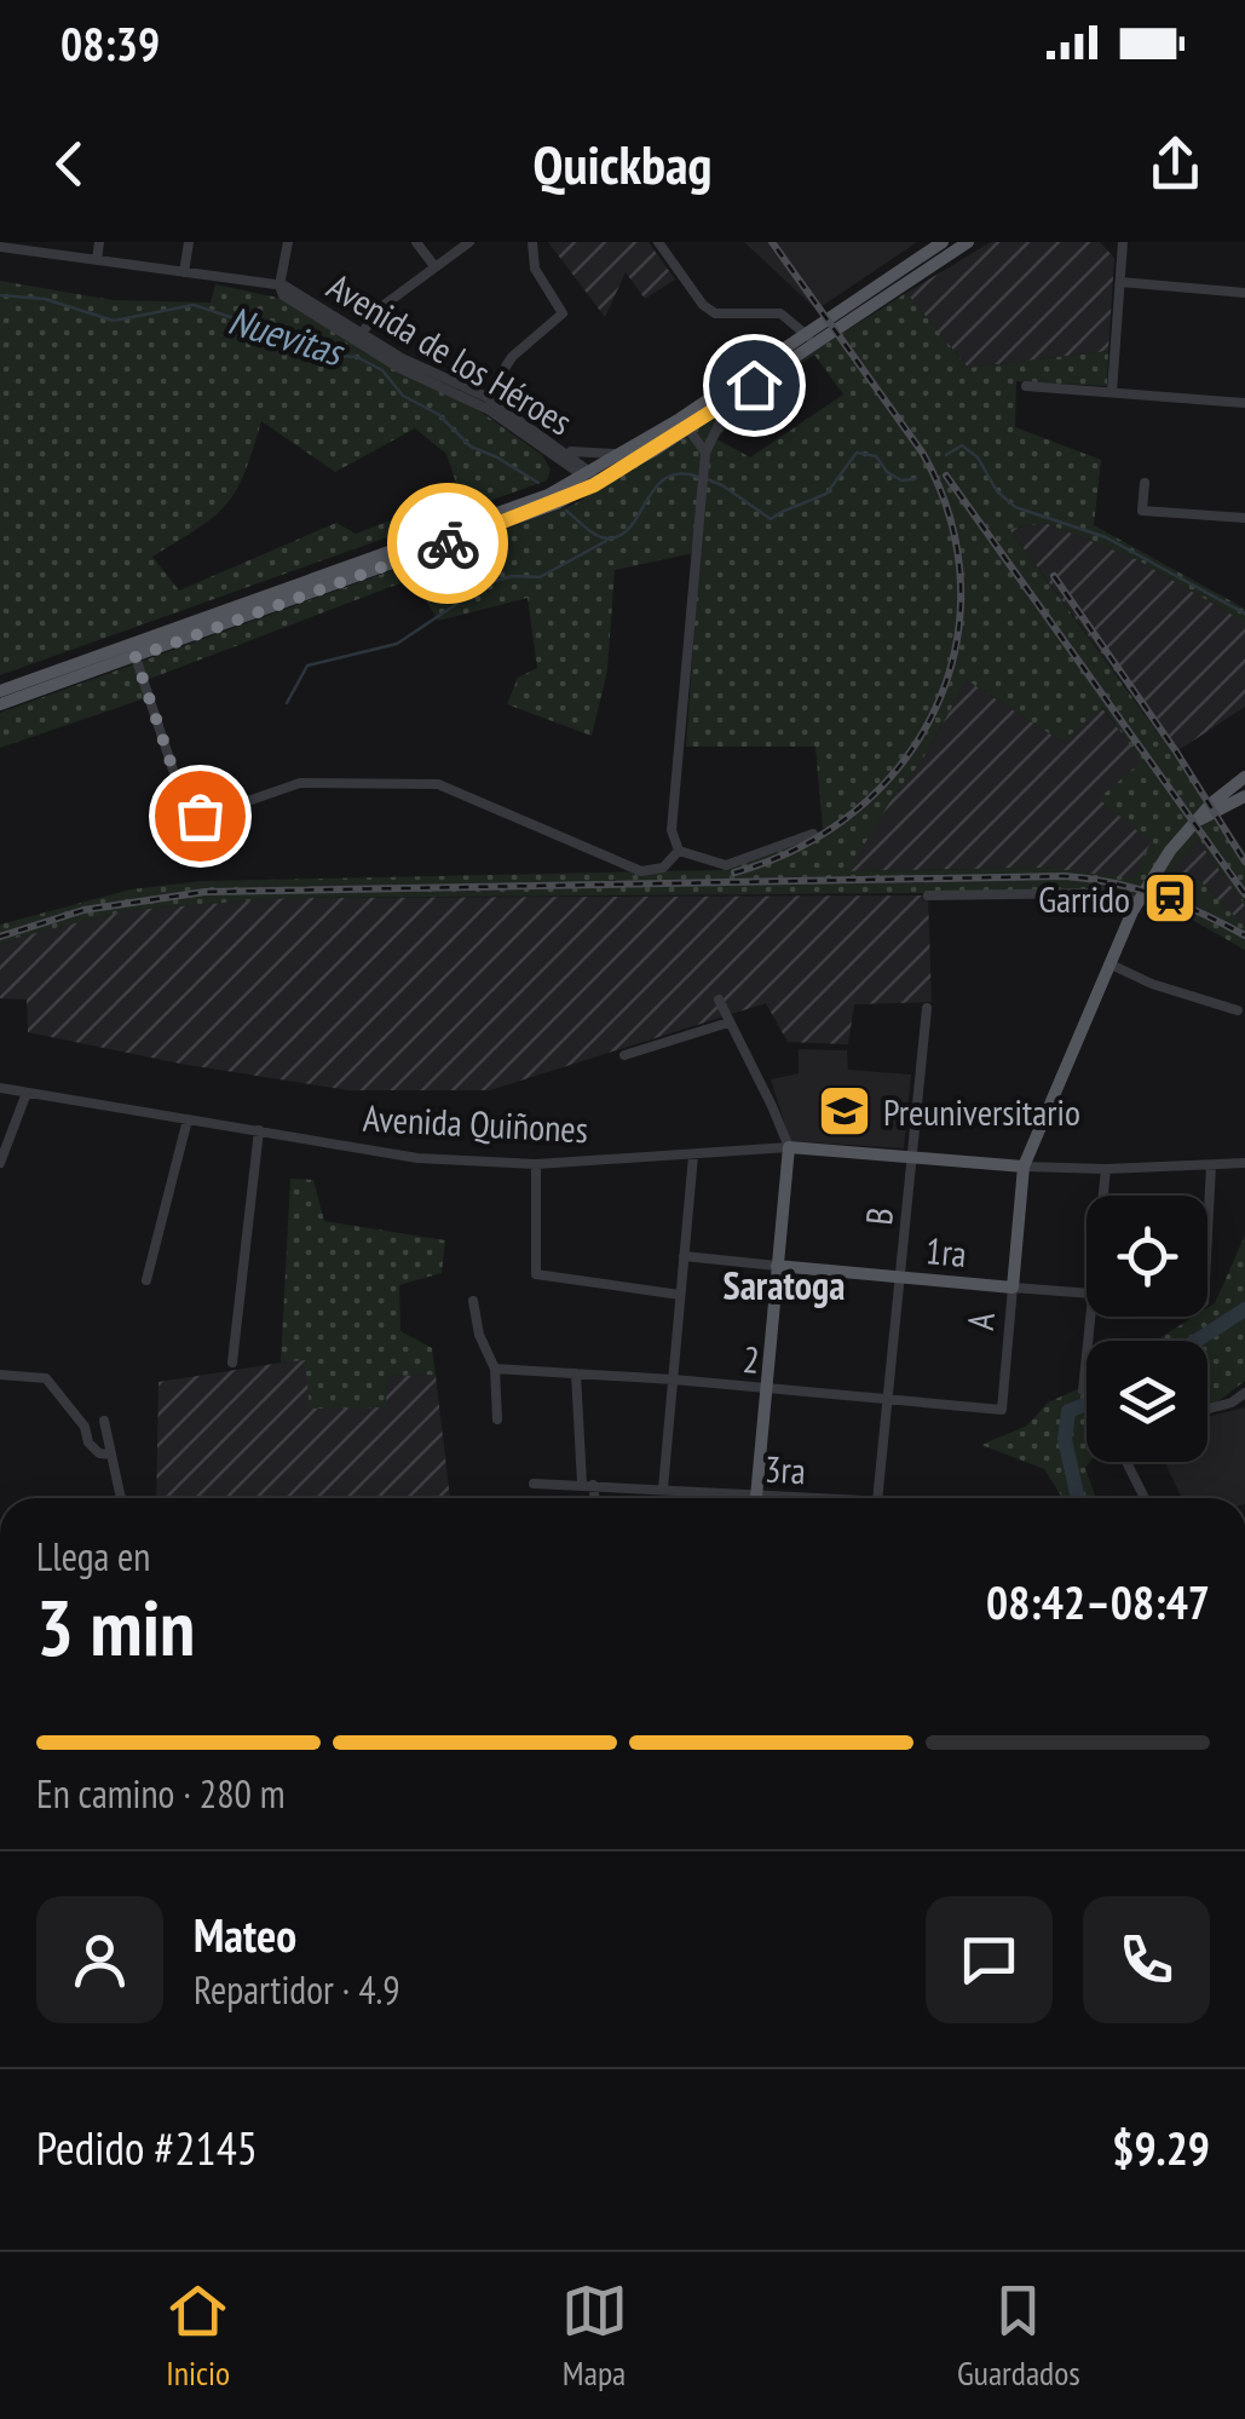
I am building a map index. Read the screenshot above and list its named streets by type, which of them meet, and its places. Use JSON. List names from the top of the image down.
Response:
{
  "streets": {
    "main road": ["Avenida Quiñones", "1ra", "A"],
    "street": [
      "Avenida de los Héroes",
      "B",
      "2",
      "3ra"
    ]
  },
  "crossings": [
    ["Avenida Quiñones", "B"],
    ["Avenida Quiñones", "A"],
    ["B", "1ra"],
    ["B", "2"],
    ["1ra", "A"],
    ["A", "2"]
  ],
  "districts": ["Saratoga"],
  "water": ["Nuevitas"],
  "places": {
    "station": ["Garrido"],
    "school or university": ["Preuniversitario"]
  },
  "page": {
    "status": "08:39",
    "header": "Quickbag",
    "heading": ["3 min", "Llega en", "08:42–08:47"],
    "panel": [
      "Mateo",
      "Repartidor · 4.9",
      "Pedido #2145",
      "$9.29"
    ],
    "bar": "En camino · 280 m",
    "tabs": ["Inicio", "Mapa", "Guardados"]
  }
}
